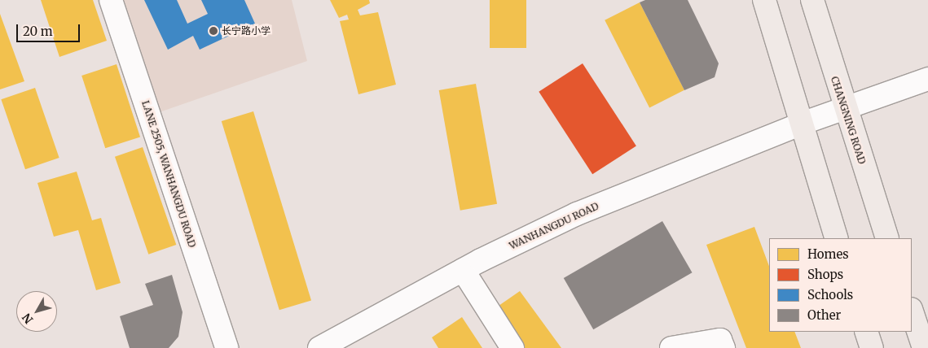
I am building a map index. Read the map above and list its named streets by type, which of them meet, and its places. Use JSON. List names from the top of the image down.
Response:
{
  "streets": {
    "main road": ["CHANGNING ROAD"],
    "street": ["LANE 2505, WANHANGDU ROAD", "WANHANGDU ROAD"]
  },
  "crossings": [
    ["CHANGNING ROAD", "WANHANGDU ROAD"]
  ],
  "places": ["长宁路小学"],
  "legend": [
    "Homes",
    "Shops",
    "Schools",
    "Other"
  ],
  "scale_bar": "20 m",
  "north": "bottom left"
}
